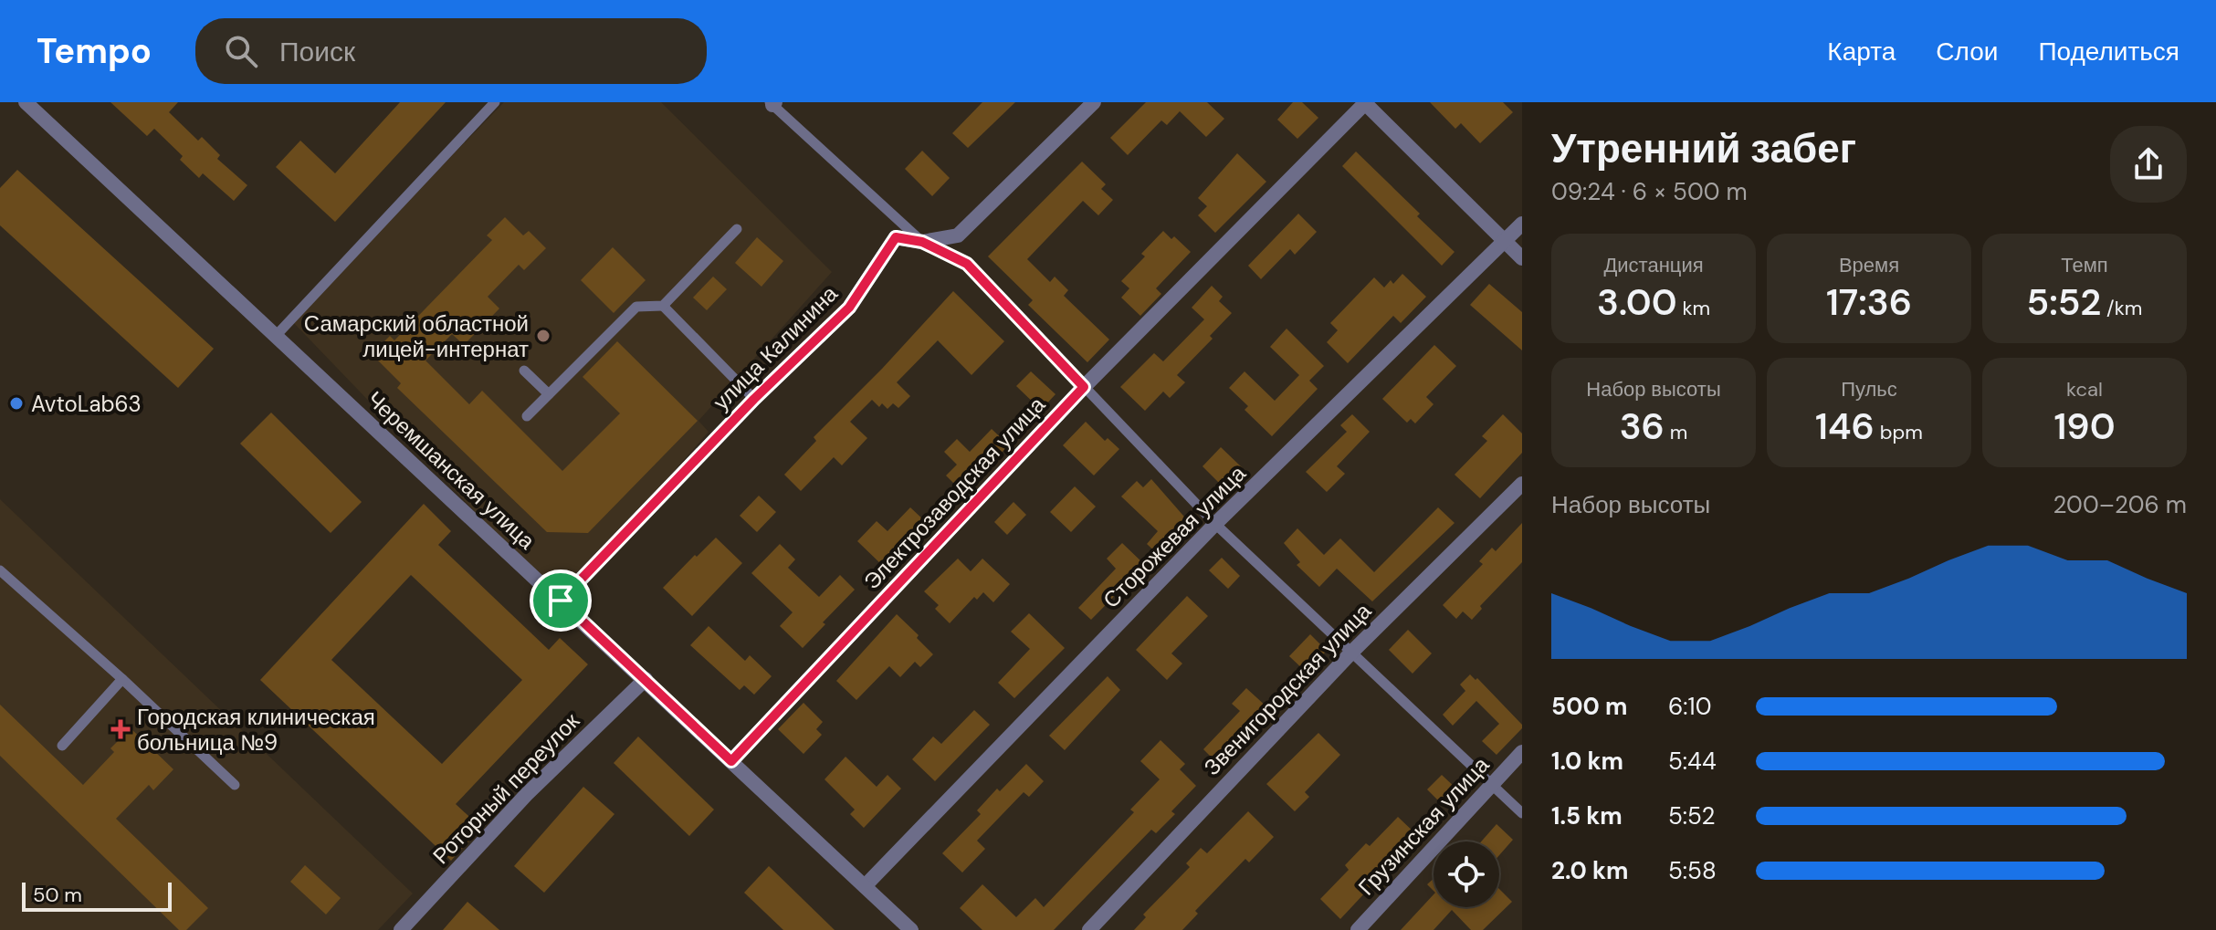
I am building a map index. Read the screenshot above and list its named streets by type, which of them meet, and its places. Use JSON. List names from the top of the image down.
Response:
{
  "streets": {
    "street": [
      "улица Калинина",
      "Черемшанская улица",
      "Электрозаводская улица",
      "Сторожевая улица",
      "Звенигородская улица",
      "Роторный переулок",
      "Грузинская улица"
    ]
  },
  "crossings": [
    ["улица Калинина", "Черемшанская улица"],
    ["Черемшанская улица", "Электрозаводская улица"],
    ["Черемшанская улица", "Сторожевая улица"],
    ["Черемшанская улица", "Роторный переулок"]
  ],
  "places": {
    "other": ["Самарский областной лицей-интернат", "AvtoLab63"],
    "health": ["Городская клиническая больница №9"]
  },
  "scale_bar": "50 m",
  "page": {
    "header": "Tempo",
    "search": "Поиск",
    "nav": ["Карта", "Слои", "Поделиться"],
    "heading": ["Утренний забег", "09:24 · 6 × 500 m"],
    "stats": [
      ["Дистанция", "3.00 km"],
      ["Время", "17:36"],
      ["Темп", "5:52 /km"],
      ["Набор высоты", "36 m"],
      ["Пульс", "146 bpm"],
      ["kcal", "190"]
    ],
    "chart": ["Набор высоты", "200–206 m"],
    "list": [
      {
        "name": "500 m",
        "note": "6:10"
      },
      {
        "name": "1.0 km",
        "note": "5:44"
      },
      {
        "name": "1.5 km",
        "note": "5:52"
      },
      {
        "name": "2.0 km",
        "note": "5:58"
      }
    ],
    "scale": "50 m"
  }
}
